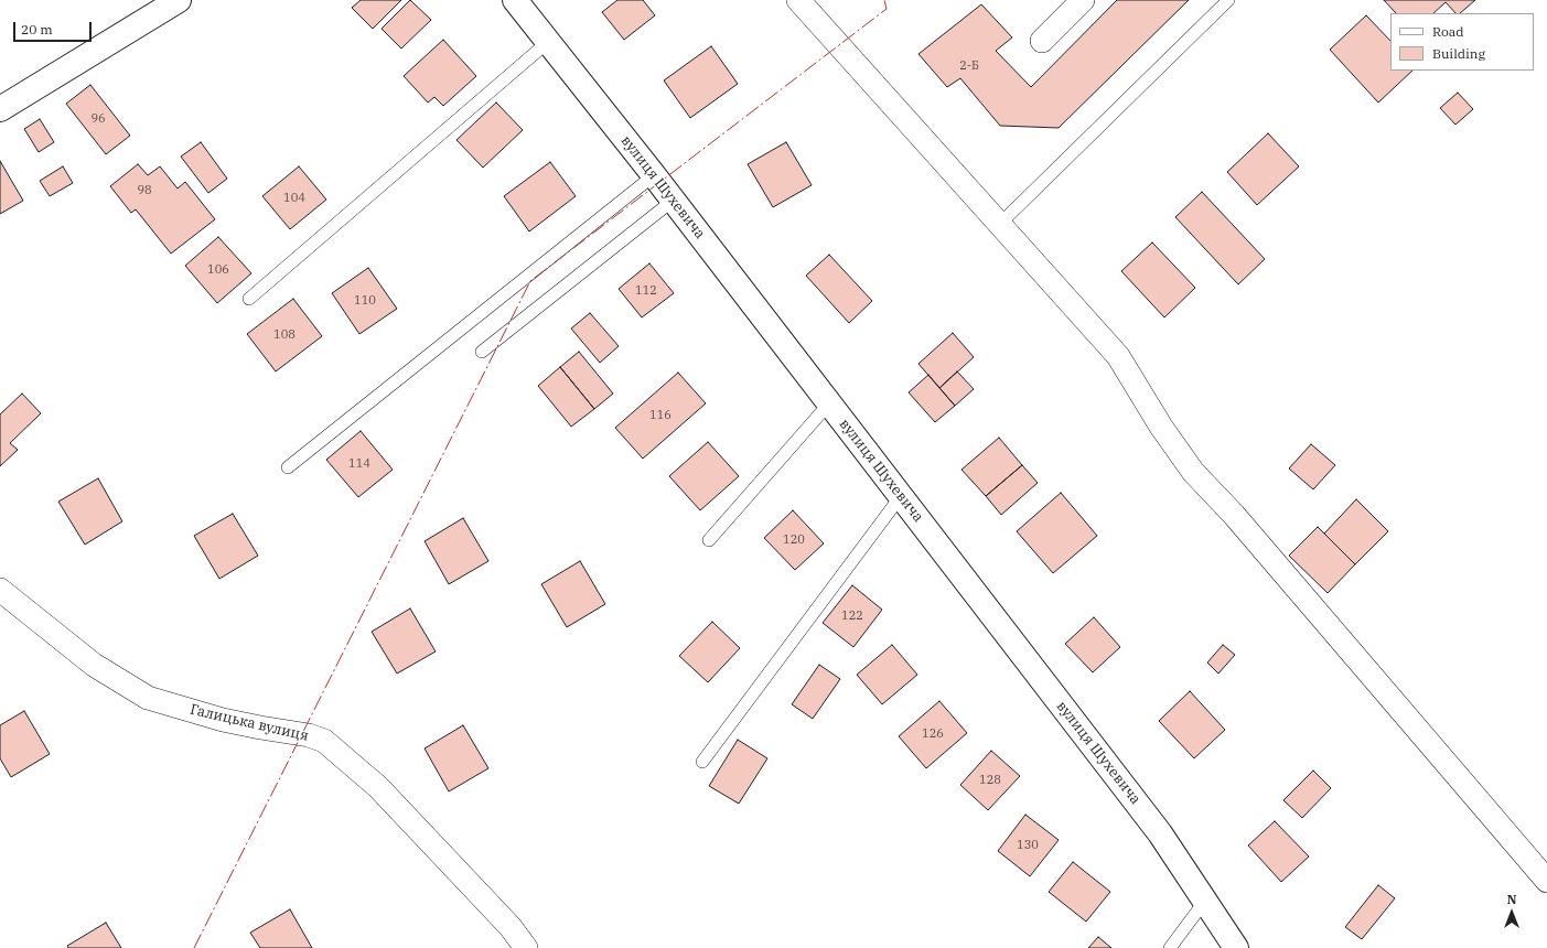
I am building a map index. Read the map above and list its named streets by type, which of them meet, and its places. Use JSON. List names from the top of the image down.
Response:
{
  "streets": {
    "street": ["вулиця Шухевича", "Галицька вулиця"]
  },
  "house_numbers": [
    "2-Б",
    "96",
    "98",
    "104",
    "106",
    "112",
    "110",
    "108",
    "116",
    "114",
    "120",
    "122",
    "126",
    "128",
    "130"
  ],
  "legend": ["Road", "Building"],
  "scale_bar": "20 m",
  "north": "top"
}
